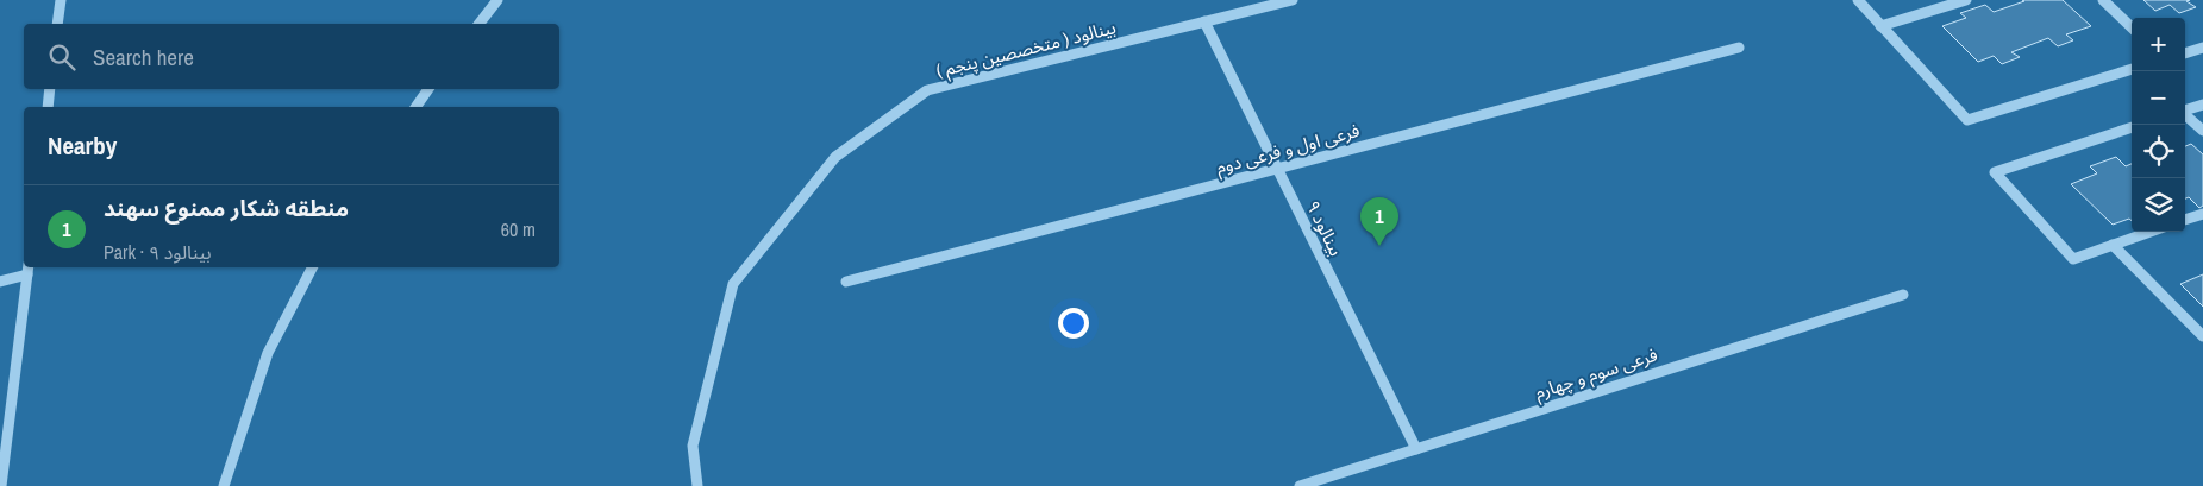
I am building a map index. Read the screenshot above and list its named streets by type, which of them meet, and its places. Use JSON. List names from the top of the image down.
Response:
{
  "streets": {
    "street": [
      "بینالود ( متخصصین پنجم )",
      "فرعی اول و فرعی دوم",
      "بینالود ۹",
      "فرعی سوم و چهارم"
    ]
  },
  "crossings": [
    ["بینالود ( متخصصین پنجم )", "بینالود ۹"],
    ["فرعی اول و فرعی دوم", "بینالود ۹"],
    ["بینالود ۹", "فرعی سوم و چهارم"]
  ],
  "page": {
    "map_buttons": ["+", "−"],
    "search": "Search here",
    "heading": "Nearby",
    "list": [
      {
        "mark": "1",
        "name": "منطقه شکار ممنوع سهند",
        "note": "Park · بینالود ۹",
        "value": "60 m"
      }
    ],
    "pins": "1"
  }
}
